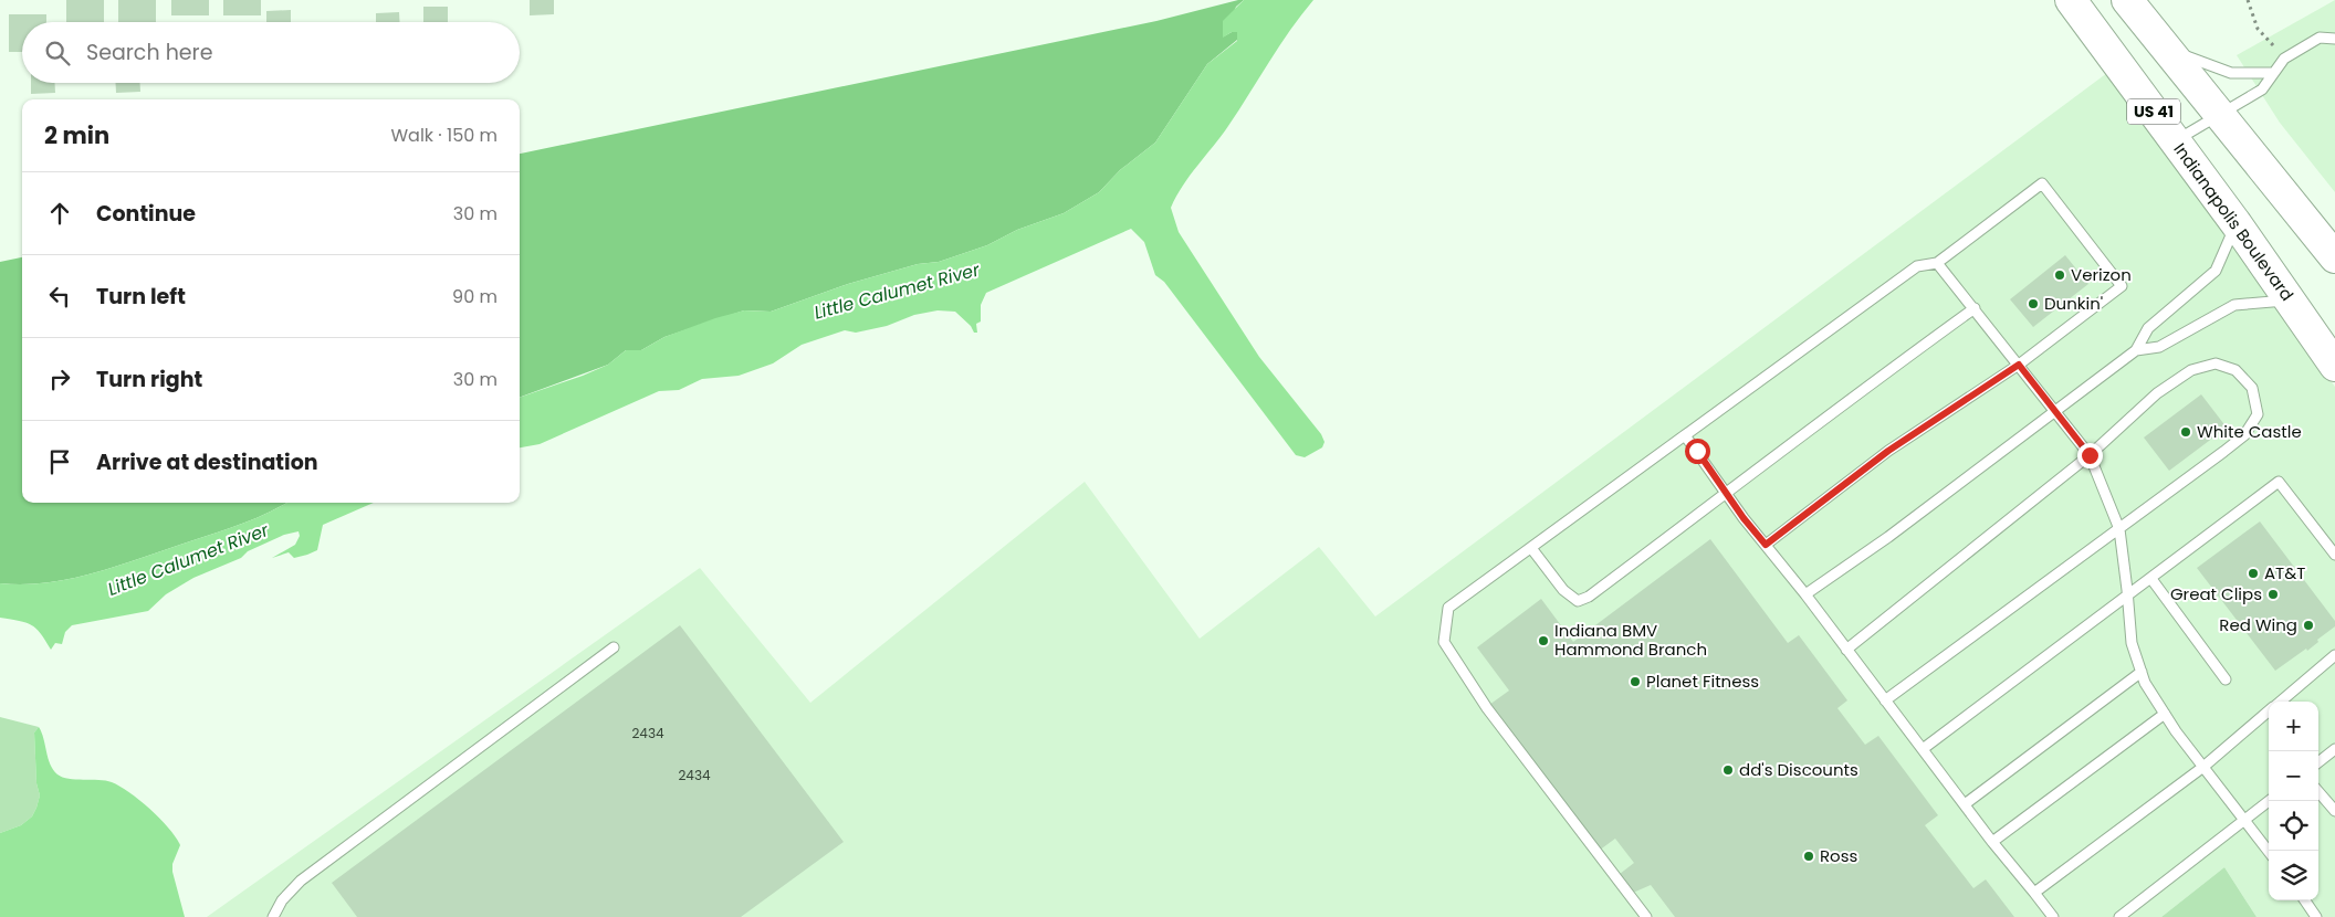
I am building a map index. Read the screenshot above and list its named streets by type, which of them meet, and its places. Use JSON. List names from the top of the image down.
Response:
{
  "streets": {
    "highway": ["US 41", "Indianapolis Boulevard"]
  },
  "water": ["Little Calumet River"],
  "places": [
    "Verizon",
    "Dunkin'",
    "White Castle",
    "AT&T",
    "Great Clips",
    "Red Wing",
    "Indiana BMV Hammond Branch",
    "Planet Fitness",
    "dd's Discounts",
    "Ross"
  ],
  "house_numbers": ["2434", "2434"],
  "page": {
    "search": "Search here",
    "heading": ["2 min", "Walk · 150 m"],
    "list": [
      ["Continue", "30 m"],
      ["Turn left", "90 m"],
      ["Turn right", "30 m"],
      "Arrive at destination"
    ],
    "map_buttons": ["+", "−"]
  }
}
